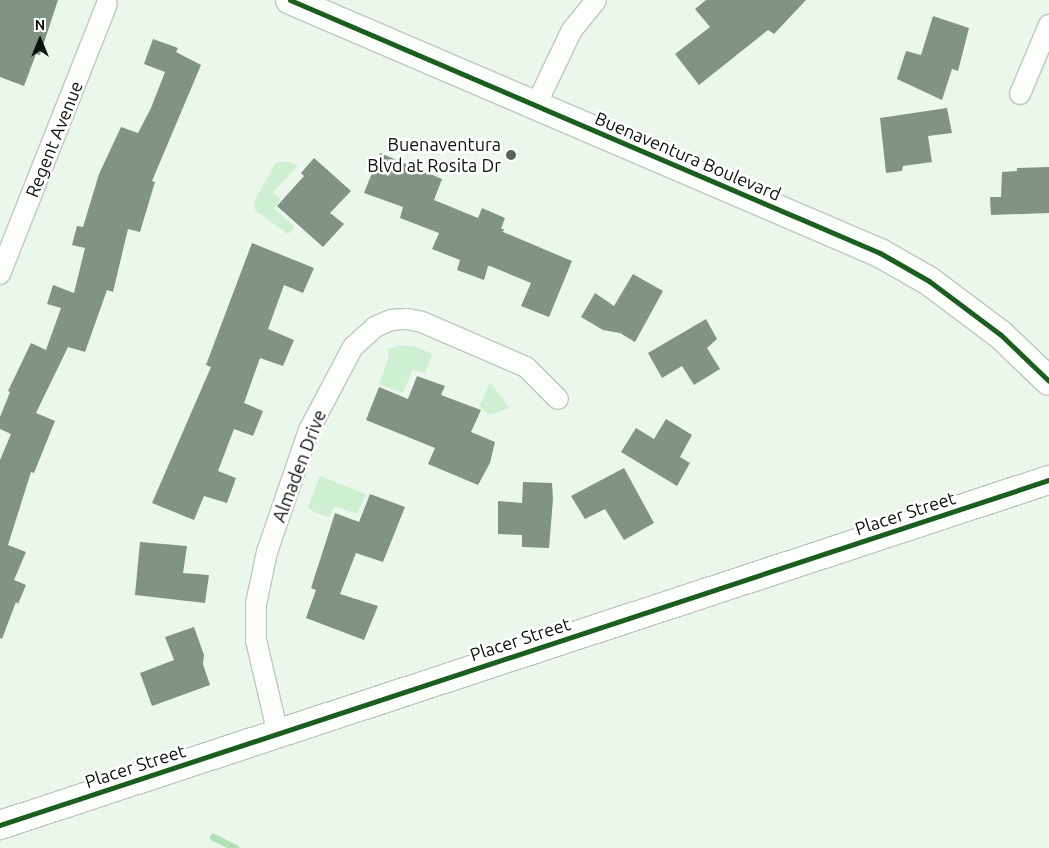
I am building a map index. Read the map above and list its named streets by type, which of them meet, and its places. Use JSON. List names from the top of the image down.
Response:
{
  "streets": {
    "main road": ["Buenaventura Boulevard", "Placer Street"],
    "street": ["Regent Avenue", "Almaden Drive"]
  },
  "crossings": [
    ["Almaden Drive", "Placer Street"]
  ],
  "places": ["Buenaventura Blvd at Rosita Dr"],
  "north": "top"
}
